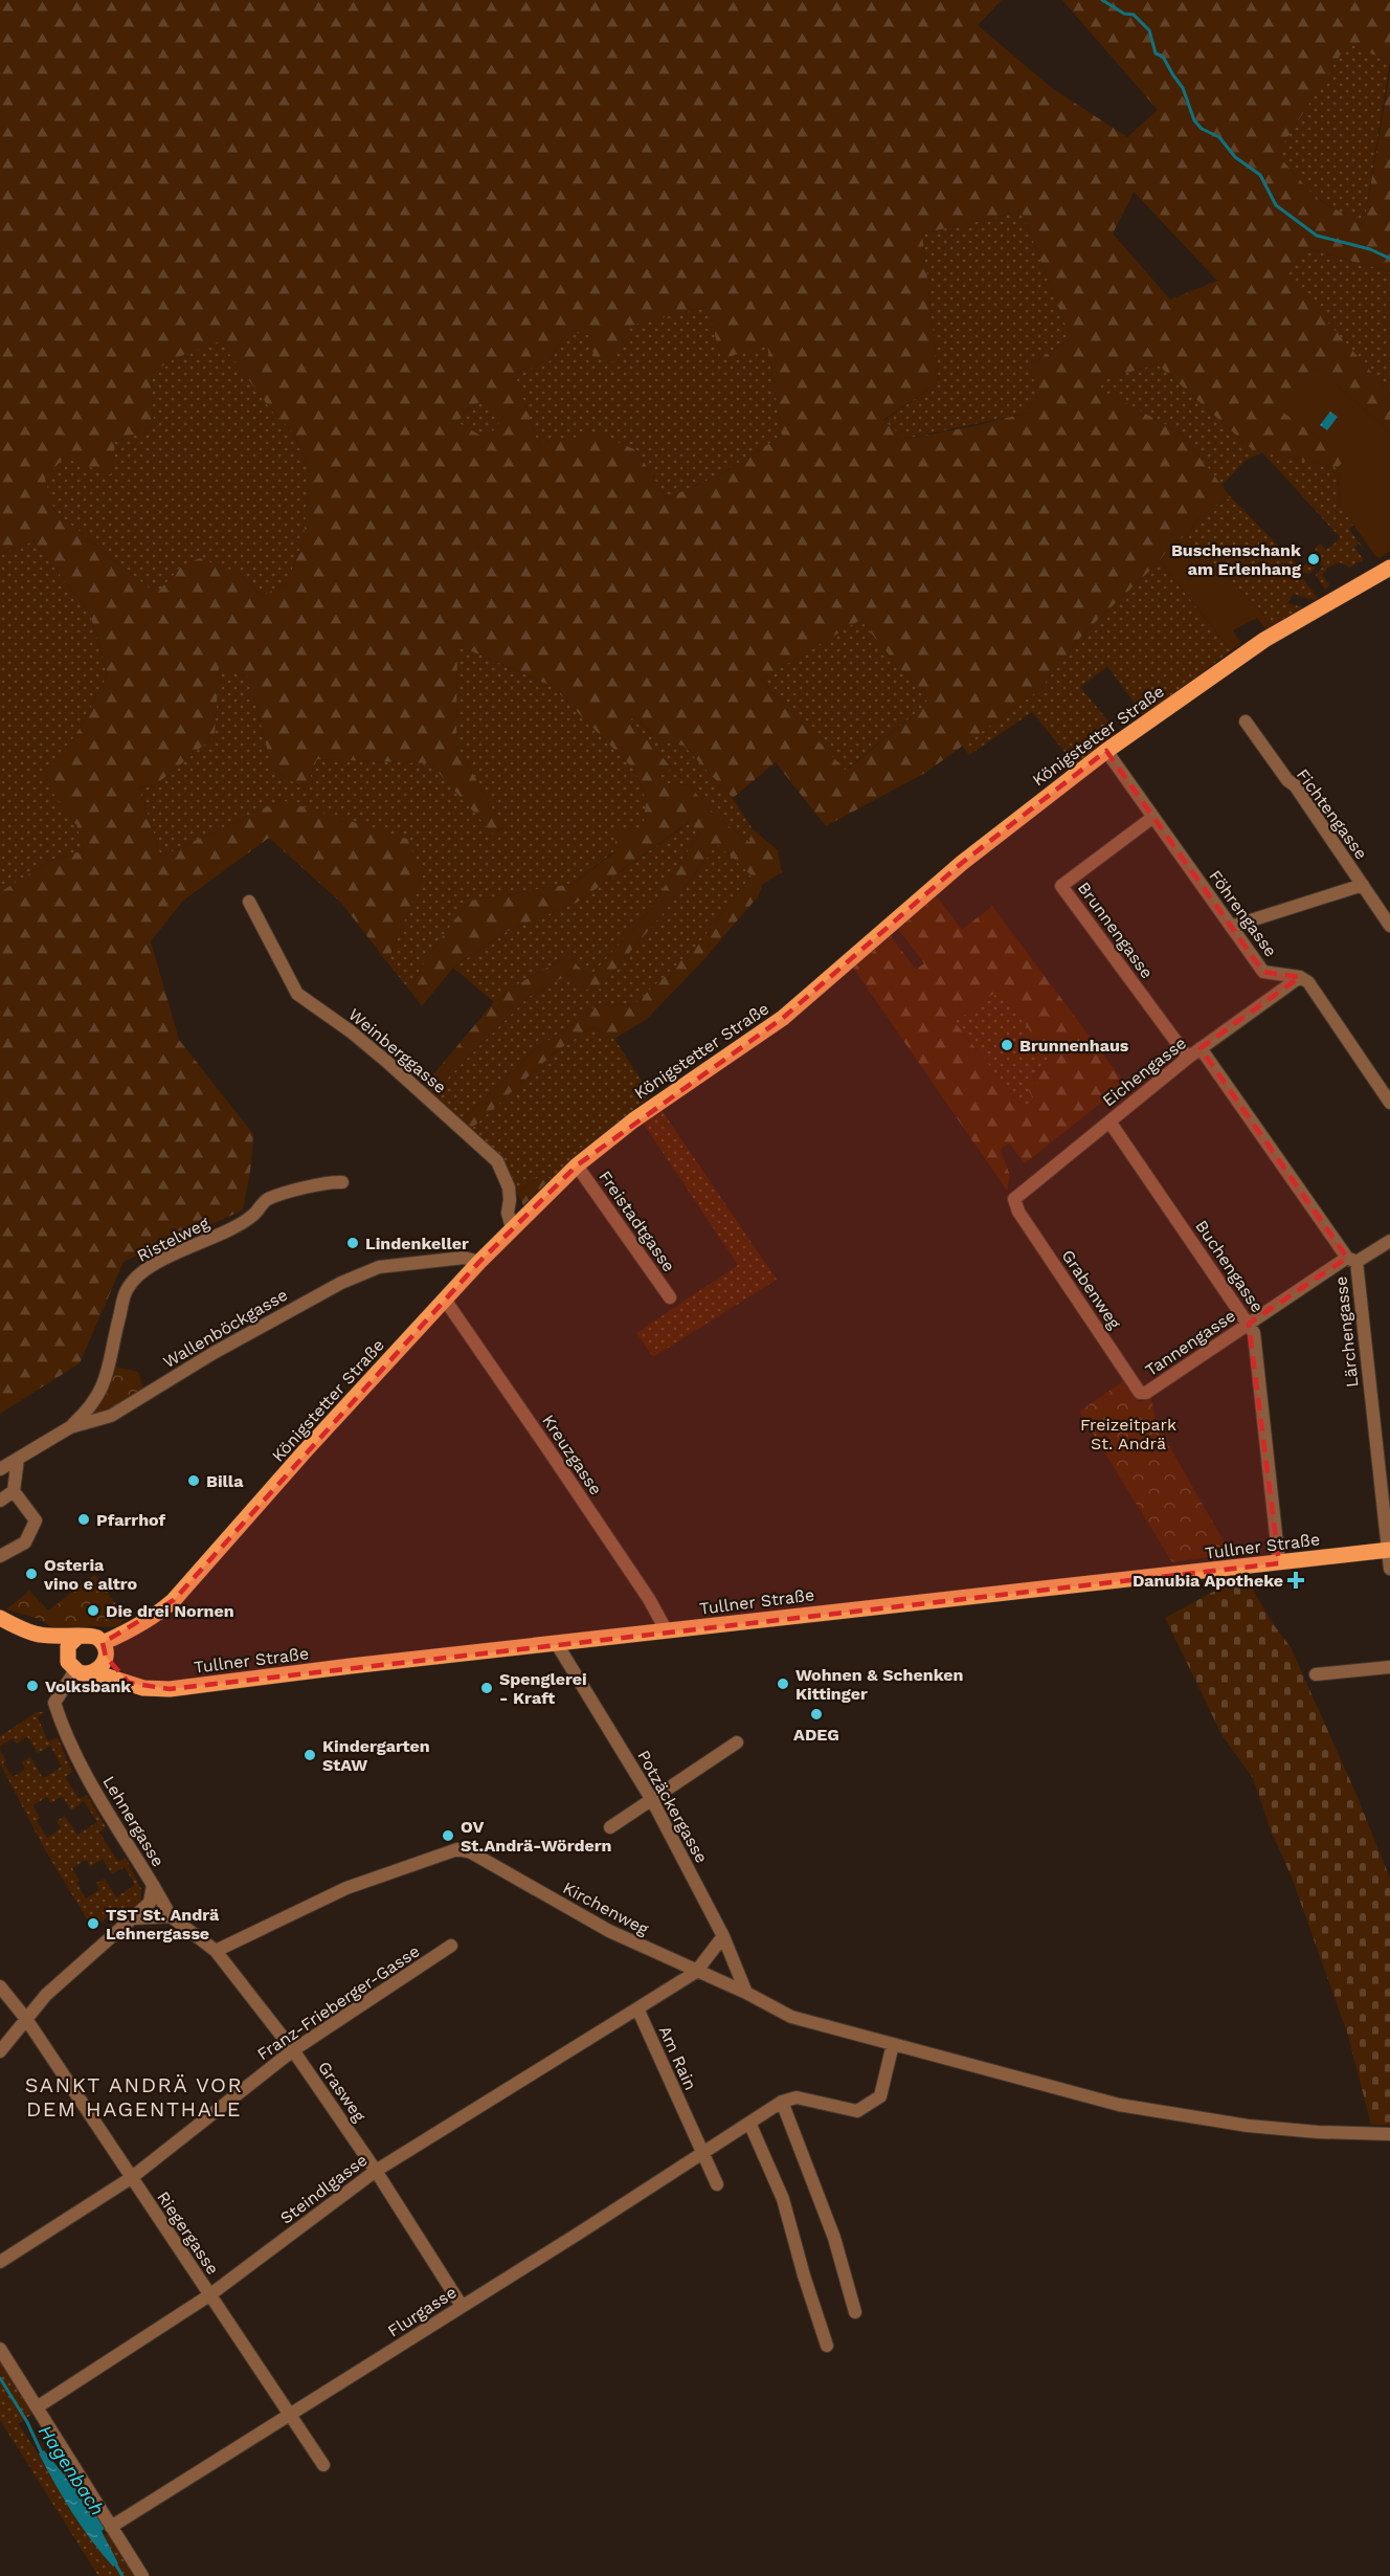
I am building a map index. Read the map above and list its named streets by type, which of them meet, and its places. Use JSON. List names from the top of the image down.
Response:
{
  "streets": {
    "main road": ["Königstetter Straße", "Tullner Straße"],
    "street": [
      "Fichtengasse",
      "Föhrengasse",
      "Brunnengasse",
      "Weinberggasse",
      "Eichengasse",
      "Freistadtgasse",
      "Ristelweg",
      "Buchengasse",
      "Grabenweg",
      "Wallenböckgasse",
      "Lärchengasse",
      "Tannengasse",
      "Kreuzgasse",
      "Potzäckergasse",
      "Lehnergasse",
      "Kirchenweg",
      "Franz-Frieberger-Gasse",
      "Am Rain",
      "Grasweg",
      "Steindlgasse",
      "Riegergasse",
      "Flurgasse"
    ]
  },
  "crossings": [
    ["Königstetter Straße", "Föhrengasse"],
    ["Königstetter Straße", "Weinberggasse"],
    ["Königstetter Straße", "Freistadtgasse"],
    ["Königstetter Straße", "Wallenböckgasse"],
    ["Königstetter Straße", "Kreuzgasse"],
    ["Königstetter Straße", "Tullner Straße"],
    ["Königstetter Straße", "Lehnergasse"],
    ["Föhrengasse", "Brunnengasse"],
    ["Föhrengasse", "Eichengasse"],
    ["Brunnengasse", "Eichengasse"],
    ["Eichengasse", "Buchengasse"],
    ["Eichengasse", "Grabenweg"],
    ["Eichengasse", "Lärchengasse"],
    ["Ristelweg", "Wallenböckgasse"],
    ["Buchengasse", "Tannengasse"],
    ["Buchengasse", "Tullner Straße"],
    ["Grabenweg", "Tannengasse"],
    ["Lärchengasse", "Tannengasse"],
    ["Lärchengasse", "Tullner Straße"],
    ["Kreuzgasse", "Tullner Straße"],
    ["Tullner Straße", "Potzäckergasse"],
    ["Tullner Straße", "Lehnergasse"],
    ["Potzäckergasse", "Kirchenweg"],
    ["Lehnergasse", "Grasweg"],
    ["Lehnergasse", "Riegergasse"],
    ["Kirchenweg", "Grasweg"],
    ["Franz-Frieberger-Gasse", "Grasweg"],
    ["Franz-Frieberger-Gasse", "Riegergasse"],
    ["Am Rain", "Steindlgasse"],
    ["Am Rain", "Flurgasse"],
    ["Grasweg", "Steindlgasse"],
    ["Grasweg", "Flurgasse"],
    ["Steindlgasse", "Riegergasse"],
    ["Riegergasse", "Flurgasse"]
  ],
  "districts": ["SANKT ANDRÄ VOR DEM HAGENTHALE"],
  "water": ["Hagenbach"],
  "parks": ["Freizeitpark St. Andrä"],
  "places": {
    "other": [
      "Buschenschank am Erlenhang",
      "Brunnenhaus",
      "Lindenkeller",
      "Billa",
      "Pfarrhof",
      "Osteria vino e altro",
      "Die drei Nornen",
      "Wohnen & Schenken Kittinger",
      "Volksbank",
      "Spenglerei - Kraft",
      "ADEG",
      "Kindergarten StAW",
      "OV St.Andrä-Wördern",
      "TST St. Andrä Lehnergasse"
    ],
    "health": ["Danubia Apotheke"]
  }
}
